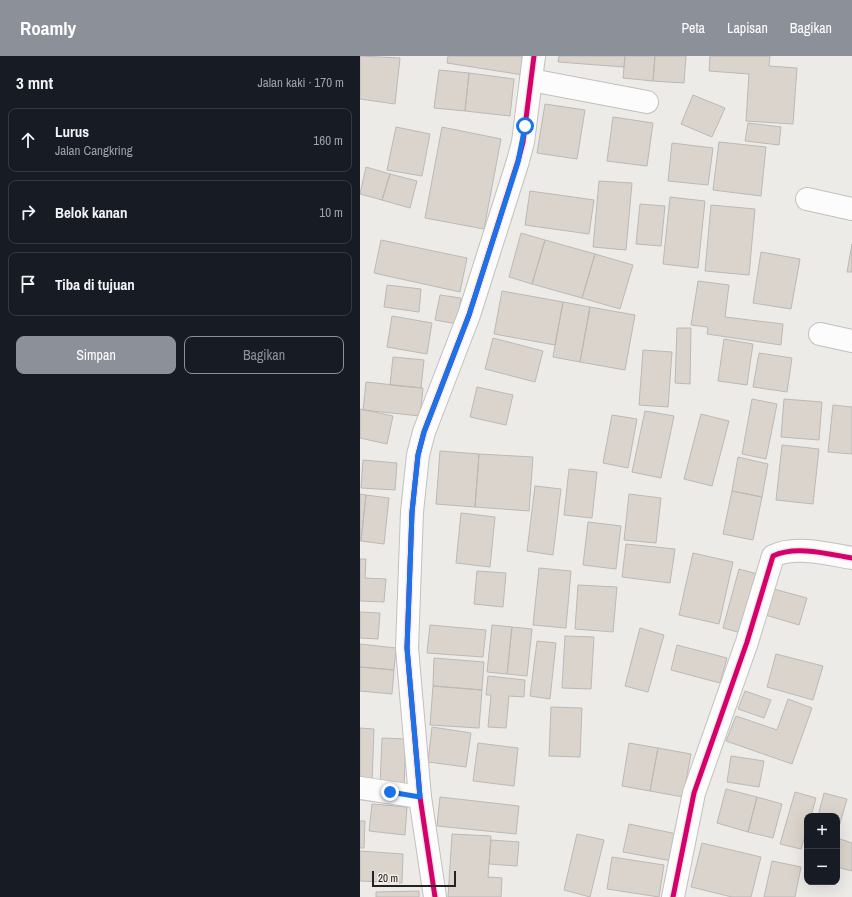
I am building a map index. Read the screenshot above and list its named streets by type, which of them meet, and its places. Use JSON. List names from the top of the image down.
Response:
{
  "scale_bar": "20 m",
  "page": {
    "header": "Roamly",
    "nav": ["Peta", "Lapisan", "Bagikan"],
    "heading": ["3 mnt", "Jalan kaki · 170 m"],
    "list": [
      ["Lurus", "Jalan Cangkring", "160 m"],
      ["Belok kanan", "10 m"],
      "Tiba di tujuan"
    ],
    "buttons": ["Simpan", "Bagikan"],
    "map_buttons": ["+", "−"],
    "scale": "20 m"
  }
}
